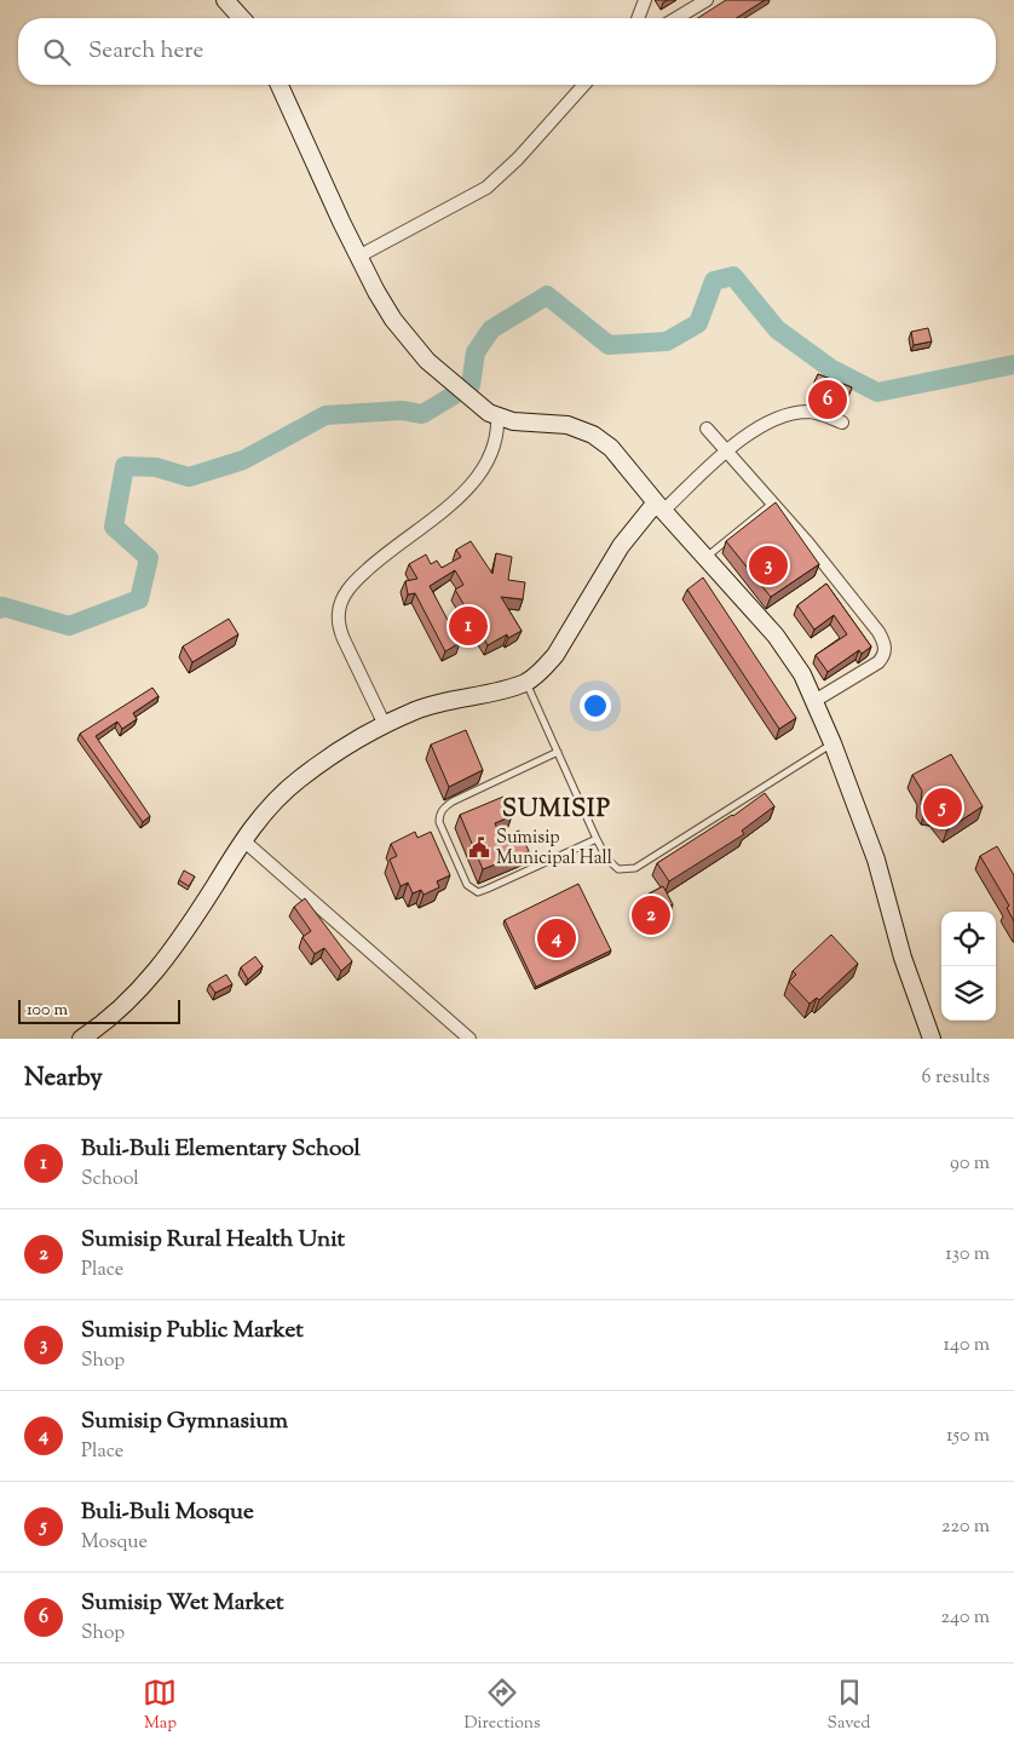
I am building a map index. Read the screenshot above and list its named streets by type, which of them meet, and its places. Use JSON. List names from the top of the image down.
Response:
{
  "districts": ["SUMISIP"],
  "places": {
    "public building": ["Sumisip Municipal Hall"]
  },
  "scale_bar": "100 m",
  "page": {
    "search": "Search here",
    "pins": [
      "6",
      "3",
      "1",
      "5",
      "2",
      "4"
    ],
    "scale": "100 m",
    "heading": ["Nearby", "6 results"],
    "list": [
      {
        "mark": "1",
        "name": "Buli-Buli Elementary School",
        "note": "School",
        "value": "90 m"
      },
      {
        "mark": "2",
        "name": "Sumisip Rural Health Unit",
        "note": "Place",
        "value": "130 m"
      },
      {
        "mark": "3",
        "name": "Sumisip Public Market",
        "note": "Shop",
        "value": "140 m"
      },
      {
        "mark": "4",
        "name": "Sumisip Gymnasium",
        "note": "Place",
        "value": "150 m"
      },
      {
        "mark": "5",
        "name": "Buli-Buli Mosque",
        "note": "Mosque",
        "value": "220 m"
      },
      {
        "mark": "6",
        "name": "Sumisip Wet Market",
        "note": "Shop",
        "value": "240 m"
      }
    ],
    "nav": ["Map", "Directions", "Saved"]
  }
}
